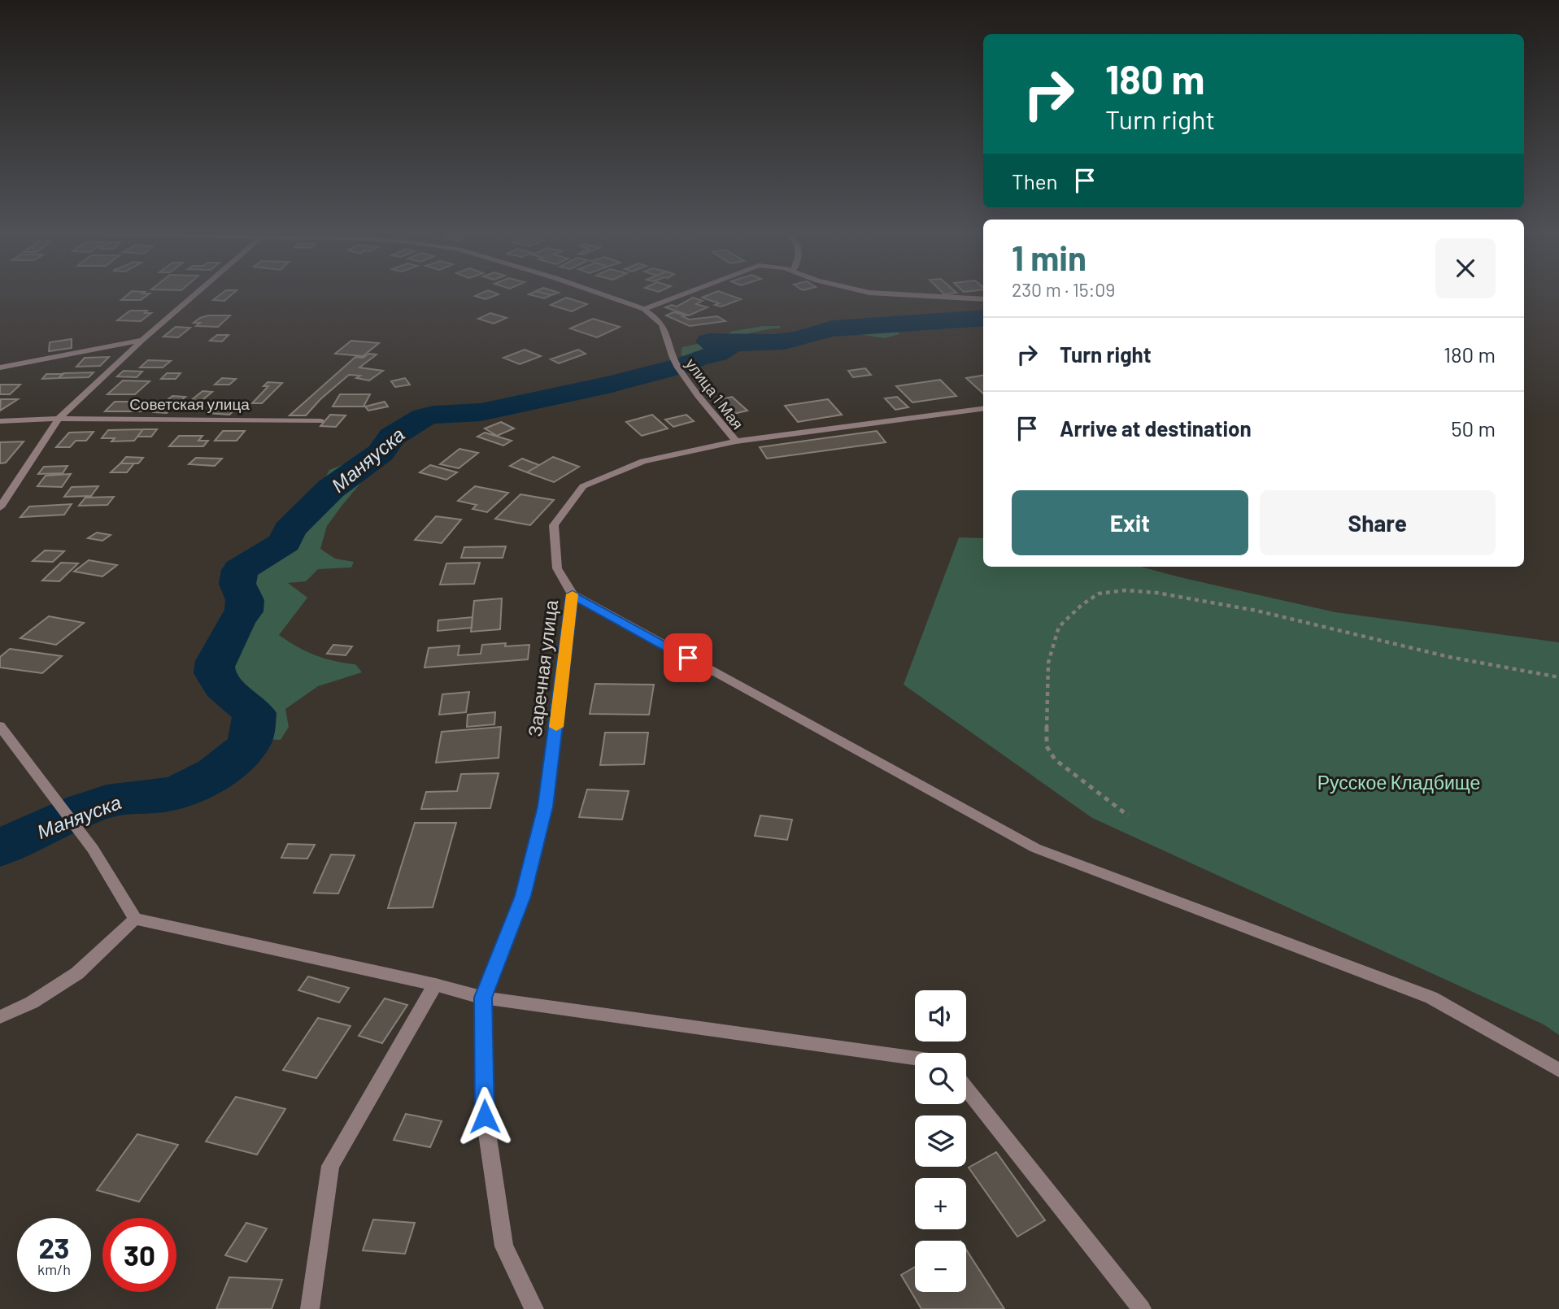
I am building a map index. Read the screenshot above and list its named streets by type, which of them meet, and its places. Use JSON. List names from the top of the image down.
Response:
{
  "streets": {
    "street": ["улица 1 Мая", "Советская улица", "Заречная улица"]
  },
  "crossings": [
    ["улица 1 Мая", "Заречная улица"]
  ],
  "water": ["Маняуска"],
  "parks": ["Русское Кладбище"],
  "page": {
    "turn": ["180 m", "Turn right"],
    "then": "Then",
    "heading": ["1 min", "230 m · 15:09"],
    "list": [
      {
        "name": "Turn right",
        "value": "180 m"
      },
      {
        "name": "Arrive at destination",
        "value": "50 m"
      }
    ],
    "buttons": ["Exit", "Share"],
    "map_buttons": ["+", "−"],
    "speed": "23 km/h",
    "limit": "30"
  }
}
